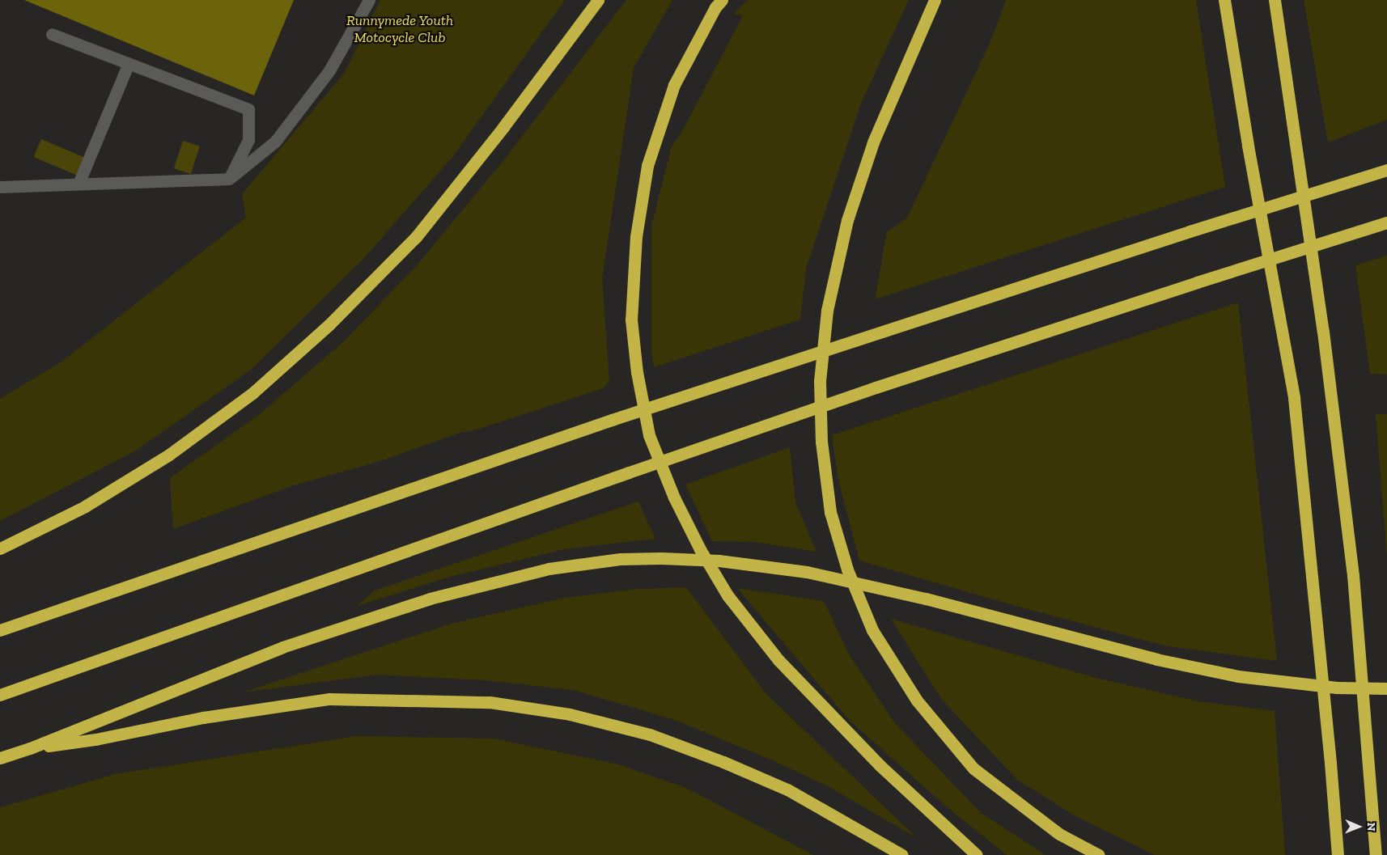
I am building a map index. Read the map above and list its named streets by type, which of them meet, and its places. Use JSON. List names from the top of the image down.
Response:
{
  "parks": ["Runnymede Youth Motocycle Club"],
  "north": "right"
}
